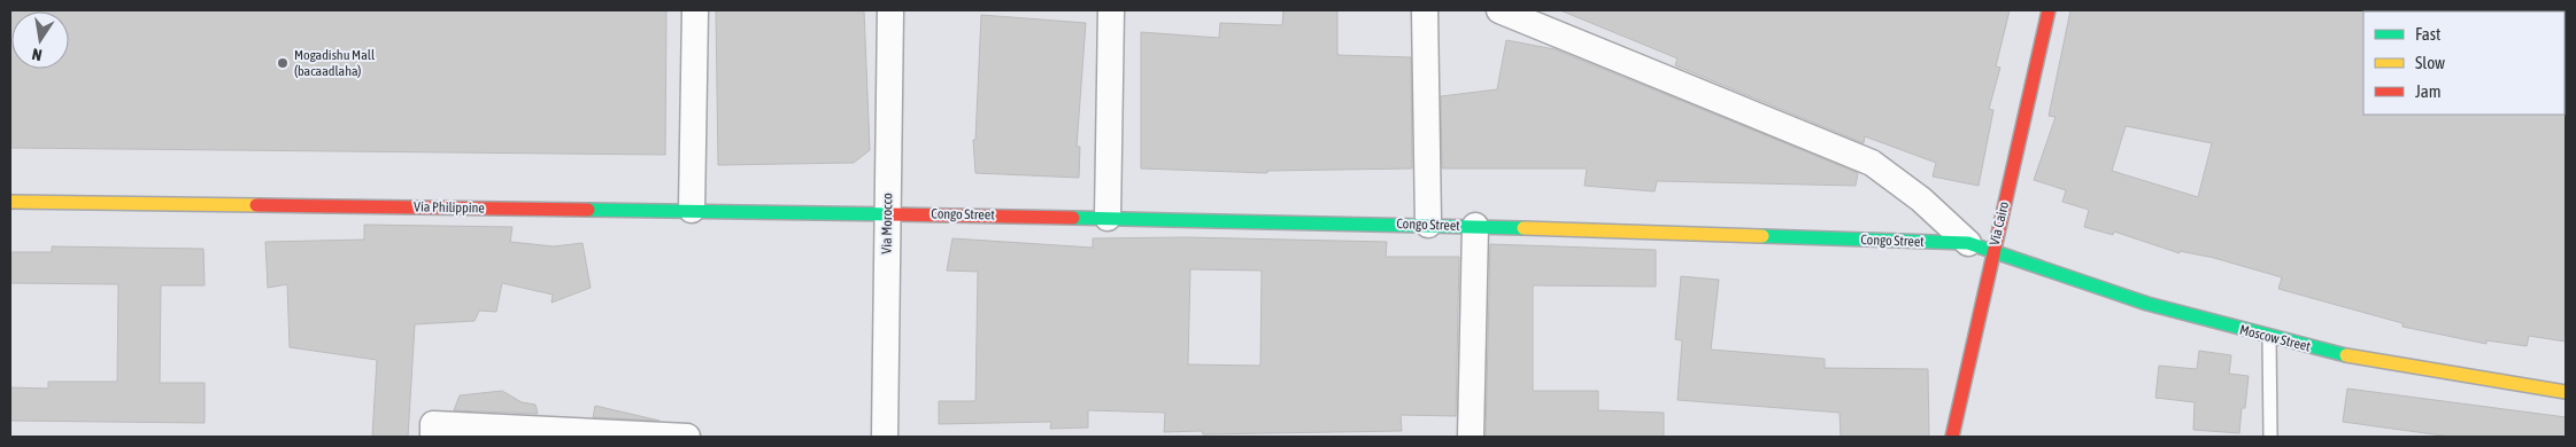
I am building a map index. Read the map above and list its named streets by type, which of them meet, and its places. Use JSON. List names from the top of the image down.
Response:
{
  "streets": {
    "main road": [
      "Via Philippine",
      "Congo Street",
      "Via Cairo",
      "Moscow Street"
    ],
    "street": ["Via Morocco"]
  },
  "crossings": [
    ["Via Philippine", "Congo Street"],
    ["Via Philippine", "Via Morocco"],
    ["Congo Street", "Via Morocco"],
    ["Congo Street", "Via Cairo"],
    ["Congo Street", "Moscow Street"],
    ["Via Cairo", "Moscow Street"]
  ],
  "places": ["Mogadishu Mall (bacaadlaha)"],
  "legend": ["Fast", "Slow", "Jam"],
  "north": "bottom"
}
